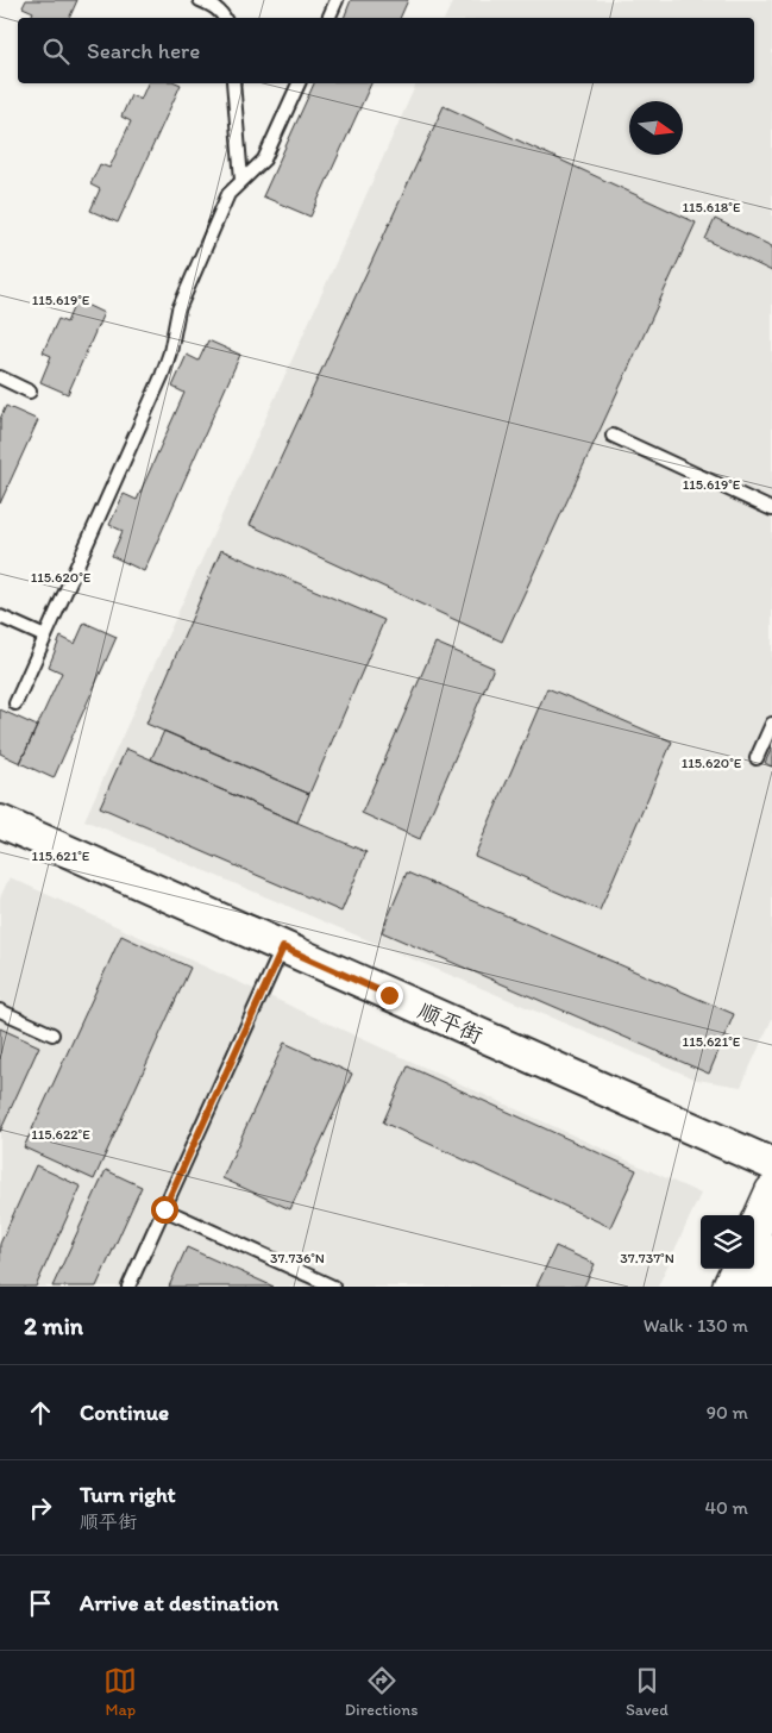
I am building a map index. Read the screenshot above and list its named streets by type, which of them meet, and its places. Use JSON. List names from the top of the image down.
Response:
{
  "streets": {
    "street": ["顺平街"]
  },
  "north": "right",
  "page": {
    "search": "Search here",
    "heading": ["2 min", "Walk · 130 m"],
    "list": [
      ["Continue", "90 m"],
      ["Turn right", "顺平街", "40 m"],
      "Arrive at destination"
    ],
    "nav": ["Map", "Directions", "Saved"]
  },
  "coordinates": [
    "115.618°E",
    "115.619°E",
    "115.620°E",
    "115.621°E",
    "115.622°E",
    "37.736°N",
    "37.737°N"
  ]
}
